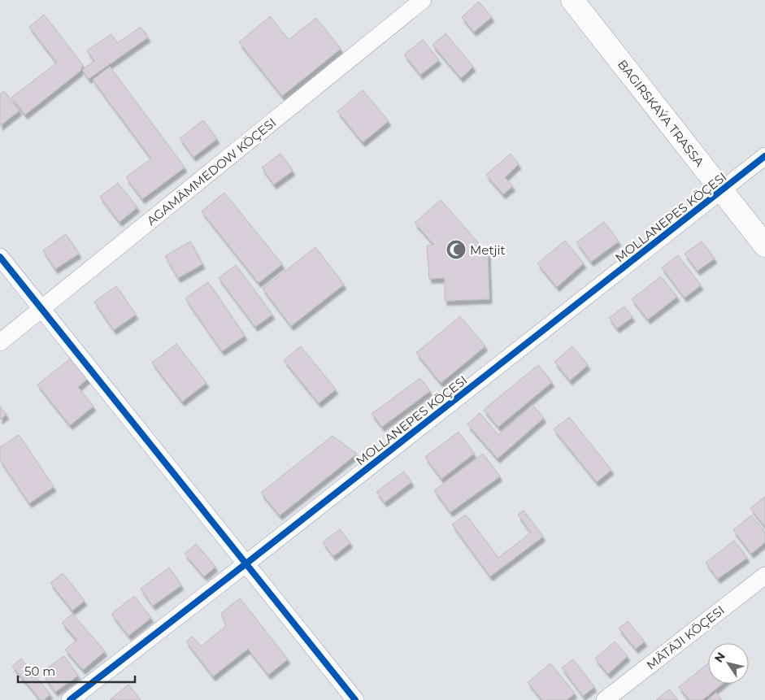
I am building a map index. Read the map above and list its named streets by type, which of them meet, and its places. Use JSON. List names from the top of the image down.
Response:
{
  "streets": {
    "street": [
      "BAGIRSKAÝA TRASSA",
      "AGAMÄMMEDOW KÖÇESI",
      "MOLLANEPES KÖÇESI",
      "MÄTÄJI KÖÇESI"
    ]
  },
  "crossings": [
    ["BAGIRSKAÝA TRASSA", "MOLLANEPES KÖÇESI"]
  ],
  "places": {
    "mosque": ["Metjit"]
  },
  "scale_bar": "50 m",
  "north": "top left"
}
